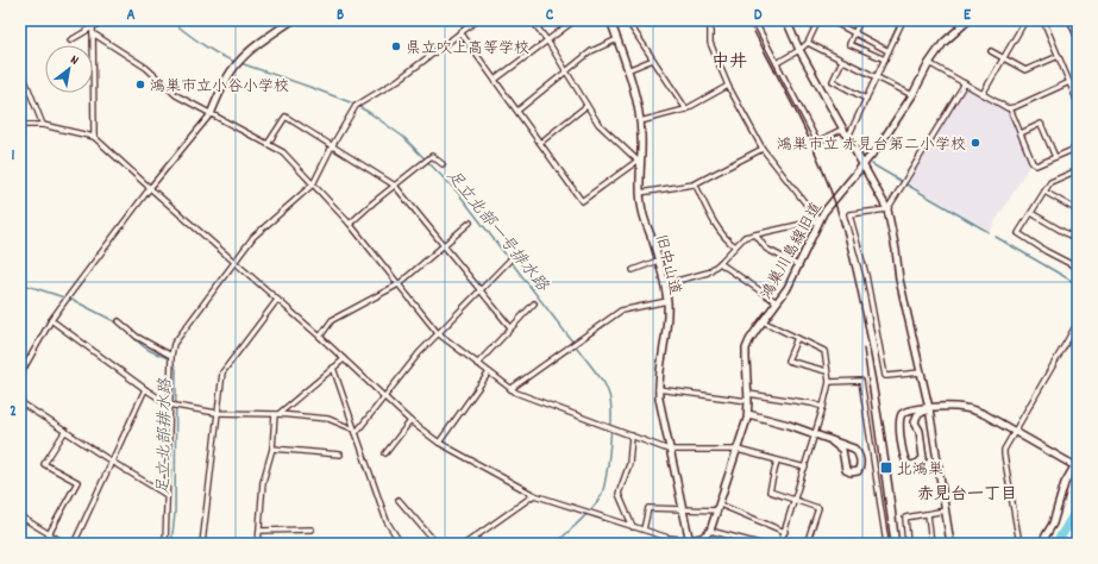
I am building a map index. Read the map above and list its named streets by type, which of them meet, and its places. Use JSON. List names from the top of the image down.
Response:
{
  "streets": {
    "street": ["鴻巣川島線旧道", "旧中山道"]
  },
  "districts": ["中井", "赤見台一丁目"],
  "water": ["足立北部一号排水路", "足立北部排水路"],
  "places": {
    "other": ["県立吹上高等学校", "鴻巣市立小谷小学校", "鴻巣市立 赤見台第二小学校"],
    "transit": ["北鴻巣"]
  },
  "north": "top right",
  "grid": {
    "columns": [
      "A",
      "B",
      "C",
      "D",
      "E"
    ],
    "rows": ["1", "2"]
  }
}
